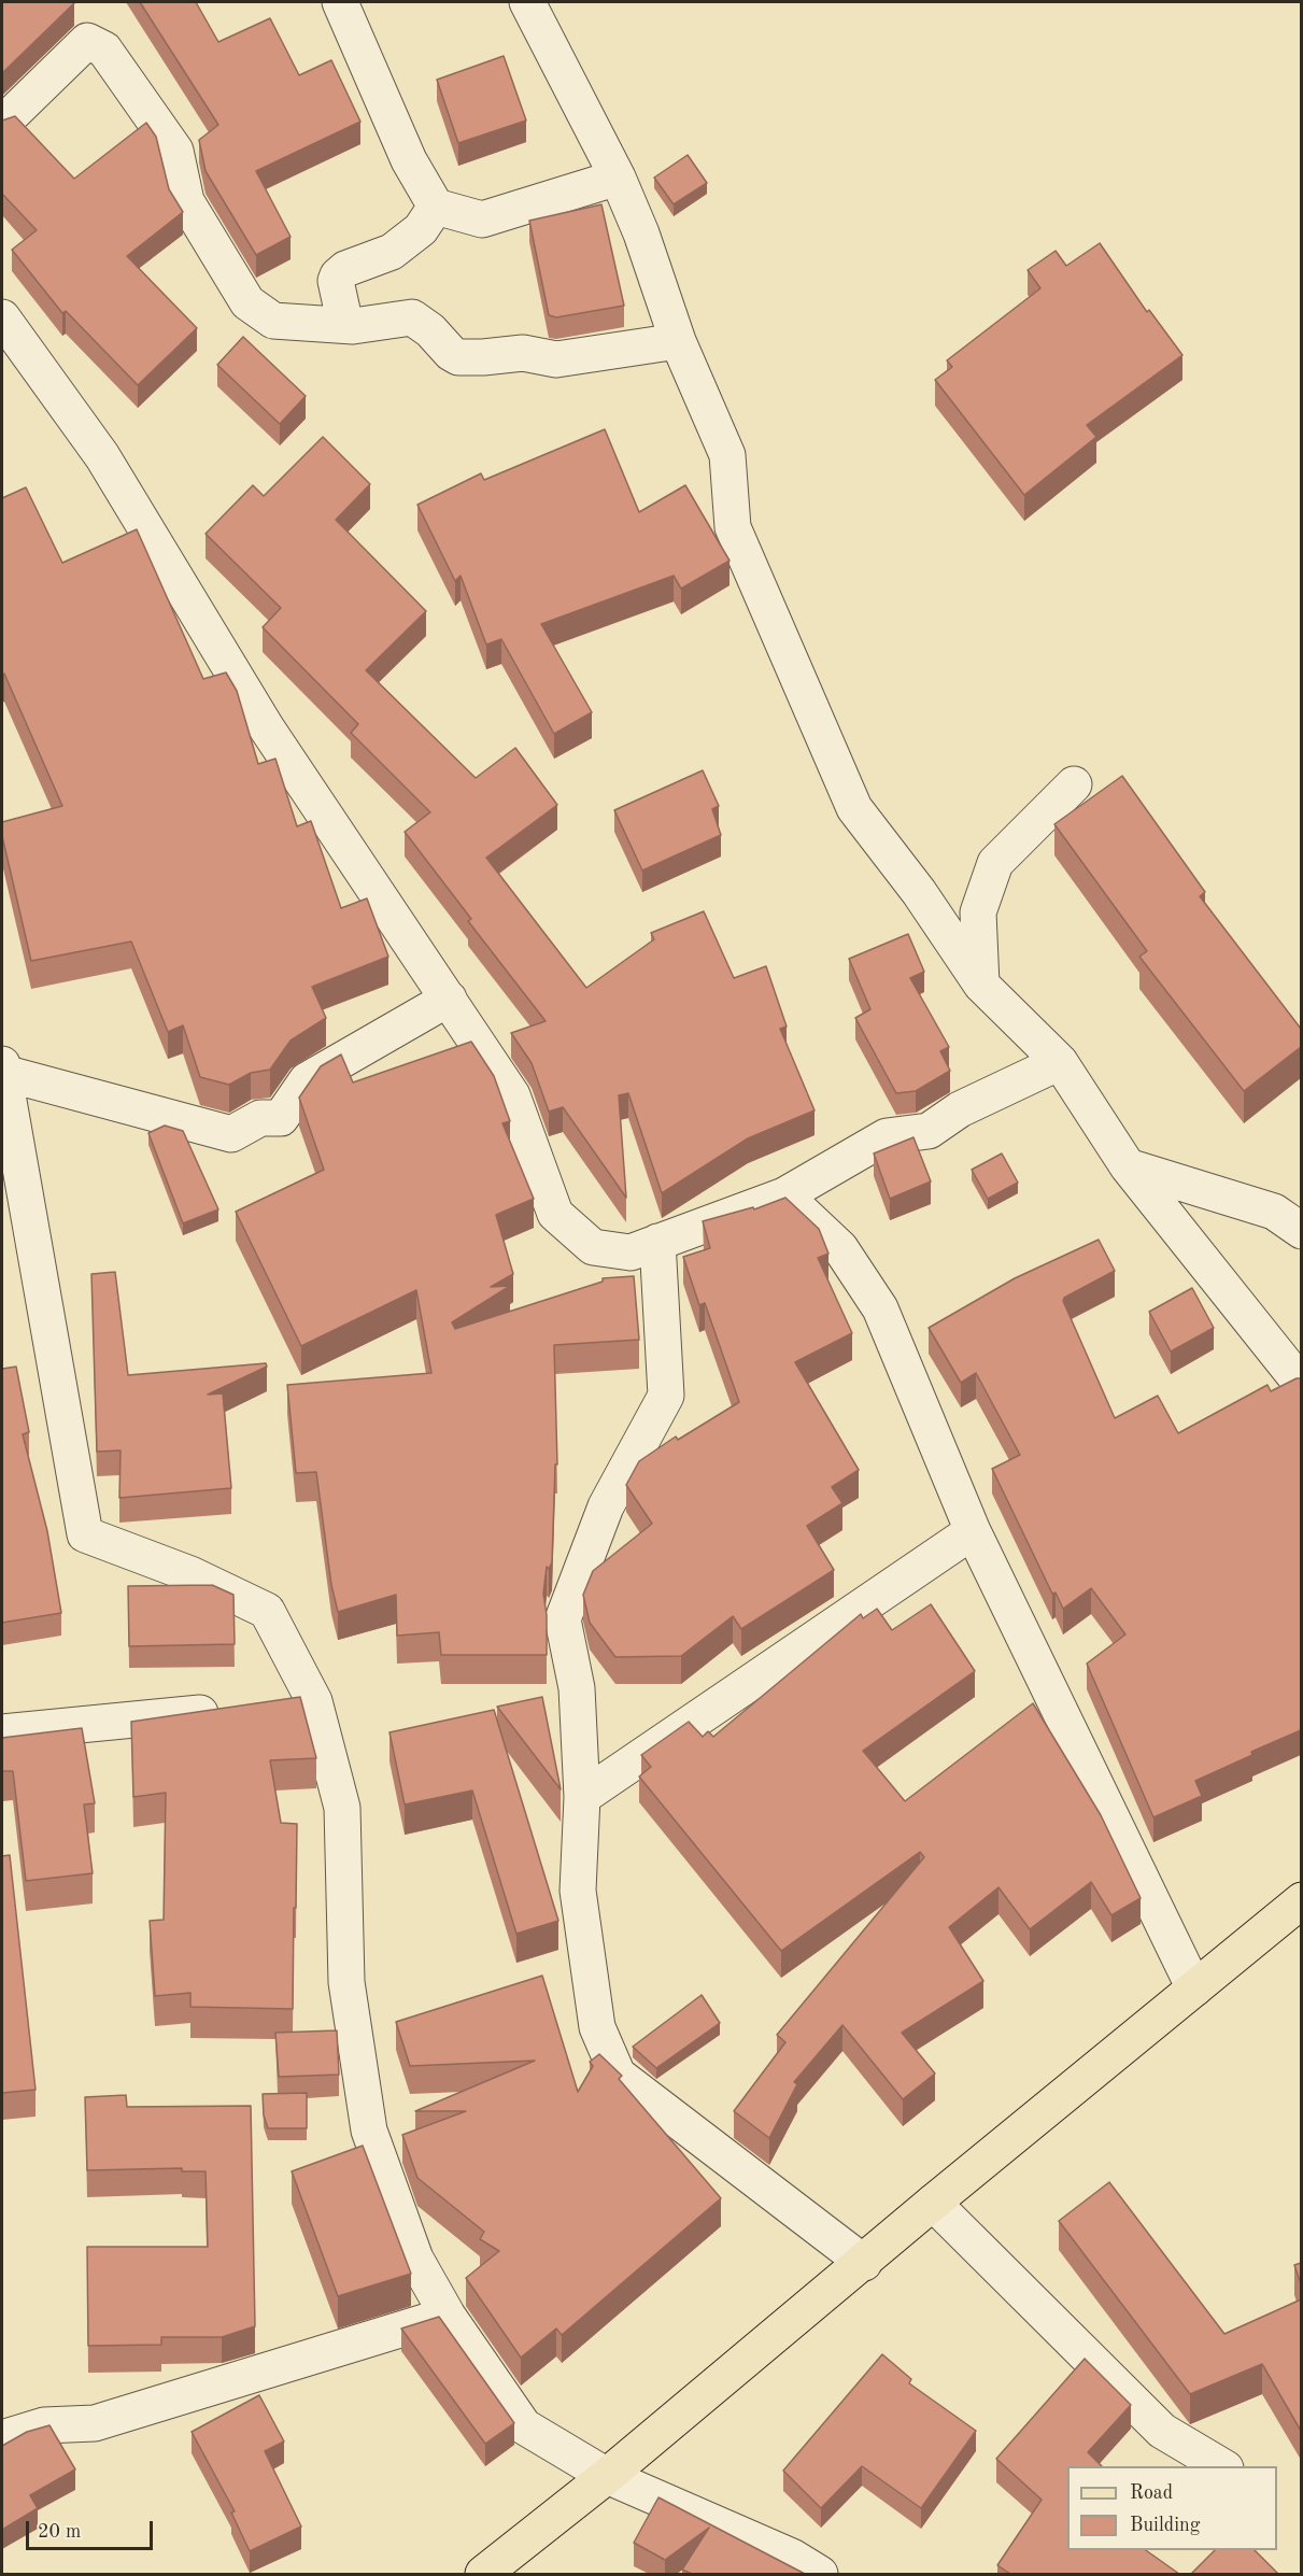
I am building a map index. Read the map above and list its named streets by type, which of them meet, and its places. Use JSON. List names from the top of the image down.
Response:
{
  "legend": ["Road", "Building"],
  "scale_bar": "20 m"
}
